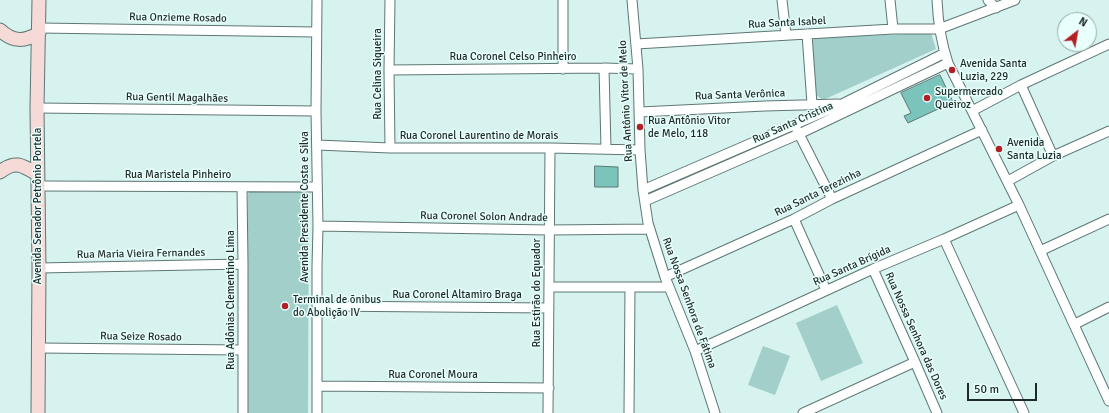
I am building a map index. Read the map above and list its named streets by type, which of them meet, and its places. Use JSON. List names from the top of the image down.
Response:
{
  "streets": {
    "street": [
      "Rua Onzieme Rosado",
      "Rua Santa Isabel",
      "Rua Coronel Celso Pinheiro",
      "Rua Celina Siqueira",
      "Rua Santa Verônica",
      "Rua Gentil Magalhães",
      "Rua Antônio Vitor de Melo",
      "Rua Santa Cristina",
      "Rua Coronel Laurentino de Morais",
      "Rua Maristela Pinheiro",
      "Rua Santa Terezinha",
      "Avenida Senador Petrônio Portela",
      "Avenida Presidente Costa e Silva",
      "Rua Coronel Solon Andrade",
      "Rua Maria Vieira Fernandes",
      "Rua Santa Brígida",
      "Rua Estirão do Equador",
      "Rua Coronel Altamiro Braga",
      "Rua Adônias Clementino Lima",
      "Rua Nossa Senhora de Fátima",
      "Rua Nossa Senhora das Dores",
      "Rua Seize Rosado",
      "Rua Coronel Moura"
    ]
  },
  "crossings": [
    ["Rua Onzieme Rosado", "Avenida Senador Petrônio Portela"],
    ["Rua Onzieme Rosado", "Avenida Presidente Costa e Silva"],
    ["Rua Santa Isabel", "Rua Antônio Vitor de Melo"],
    ["Rua Coronel Celso Pinheiro", "Rua Celina Siqueira"],
    ["Rua Coronel Celso Pinheiro", "Rua Antônio Vitor de Melo"],
    ["Rua Celina Siqueira", "Rua Coronel Laurentino de Morais"],
    ["Rua Santa Verônica", "Rua Antônio Vitor de Melo"],
    ["Rua Santa Verônica", "Rua Santa Cristina"],
    ["Rua Gentil Magalhães", "Avenida Senador Petrônio Portela"],
    ["Rua Gentil Magalhães", "Avenida Presidente Costa e Silva"],
    ["Rua Antônio Vitor de Melo", "Rua Santa Cristina"],
    ["Rua Antônio Vitor de Melo", "Rua Coronel Laurentino de Morais"],
    ["Rua Antônio Vitor de Melo", "Rua Nossa Senhora de Fátima"],
    ["Rua Santa Cristina", "Rua Nossa Senhora de Fátima"],
    ["Rua Coronel Laurentino de Morais", "Avenida Presidente Costa e Silva"],
    ["Rua Coronel Laurentino de Morais", "Rua Estirão do Equador"],
    ["Rua Maristela Pinheiro", "Avenida Senador Petrônio Portela"],
    ["Rua Maristela Pinheiro", "Avenida Presidente Costa e Silva"],
    ["Rua Maristela Pinheiro", "Rua Adônias Clementino Lima"],
    ["Rua Santa Terezinha", "Rua Nossa Senhora de Fátima"],
    ["Avenida Senador Petrônio Portela", "Rua Maria Vieira Fernandes"],
    ["Avenida Senador Petrônio Portela", "Rua Seize Rosado"],
    ["Avenida Presidente Costa e Silva", "Rua Coronel Solon Andrade"],
    ["Avenida Presidente Costa e Silva", "Rua Coronel Altamiro Braga"],
    ["Avenida Presidente Costa e Silva", "Rua Coronel Moura"],
    ["Rua Coronel Solon Andrade", "Rua Estirão do Equador"],
    ["Rua Coronel Solon Andrade", "Rua Nossa Senhora de Fátima"],
    ["Rua Maria Vieira Fernandes", "Rua Adônias Clementino Lima"],
    ["Rua Santa Brígida", "Rua Nossa Senhora de Fátima"],
    ["Rua Santa Brígida", "Rua Nossa Senhora das Dores"],
    ["Rua Estirão do Equador", "Rua Coronel Altamiro Braga"],
    ["Rua Estirão do Equador", "Rua Coronel Moura"],
    ["Rua Adônias Clementino Lima", "Rua Seize Rosado"]
  ],
  "places": [
    "Avenida Santa Luzia, 229",
    "Supermercado Queiroz",
    "Rua Antônio Vitor de Melo, 118",
    "Avenida Santa Luzia",
    "Terminal de õnibus do Abolição IV"
  ],
  "scale_bar": "50 m",
  "north": "top right"
}
